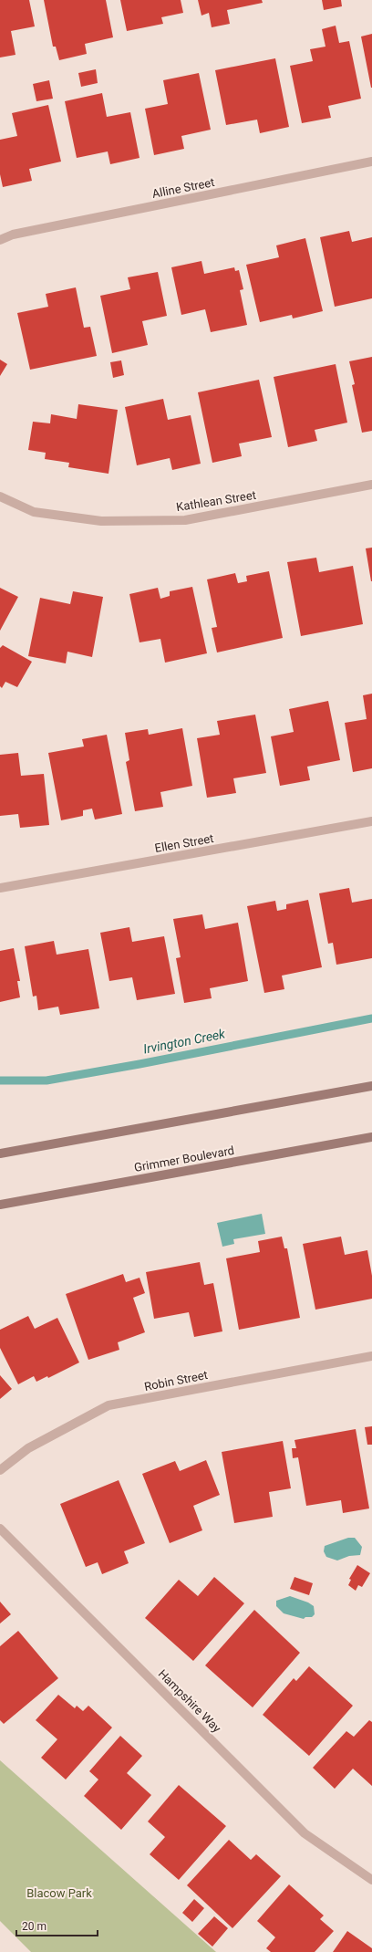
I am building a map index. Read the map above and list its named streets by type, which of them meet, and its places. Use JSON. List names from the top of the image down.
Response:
{
  "streets": {
    "main road": ["Grimmer Boulevard"],
    "street": [
      "Alline Street",
      "Kathlean Street",
      "Ellen Street",
      "Robin Street",
      "Hampshire Way"
    ]
  },
  "water": ["Irvington Creek"],
  "parks": ["Blacow Park"],
  "scale_bar": "20 m"
}
